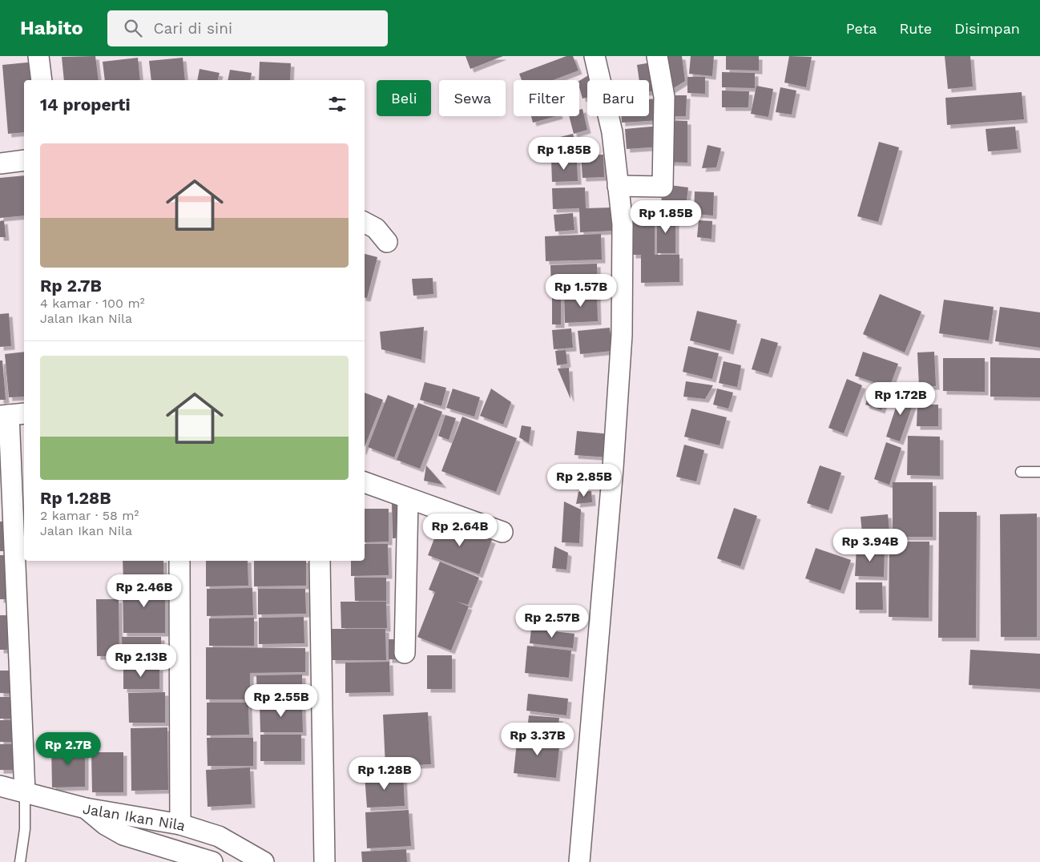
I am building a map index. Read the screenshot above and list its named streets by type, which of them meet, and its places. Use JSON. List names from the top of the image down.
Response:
{
  "streets": {
    "street": ["Jalan Ikan Nila"]
  },
  "page": {
    "header": "Habito",
    "search": "Cari di sini",
    "nav": ["Peta", "Rute", "Disimpan"],
    "chip": [
      "Beli",
      "Sewa",
      "Filter",
      "Baru"
    ],
    "heading": "14 properti",
    "list": [
      {
        "name": "Rp 2.7B",
        "note": "4 kamar · 100 m² · Jalan Ikan Nila"
      },
      {
        "name": "Rp 1.28B",
        "note": "2 kamar · 58 m² · Jalan Ikan Nila"
      }
    ],
    "price": [
      "Rp 1.85B",
      "Rp 1.85B",
      "Rp 1.57B",
      "Rp 1.72B",
      "Rp 2.85B",
      "Rp 2.64B",
      "Rp 3.94B",
      "Rp 2.46B",
      "Rp 2.57B",
      "Rp 2.13B",
      "Rp 2.55B",
      "Rp 3.37B",
      "Rp 2.7B",
      "Rp 1.28B"
    ]
  }
}
